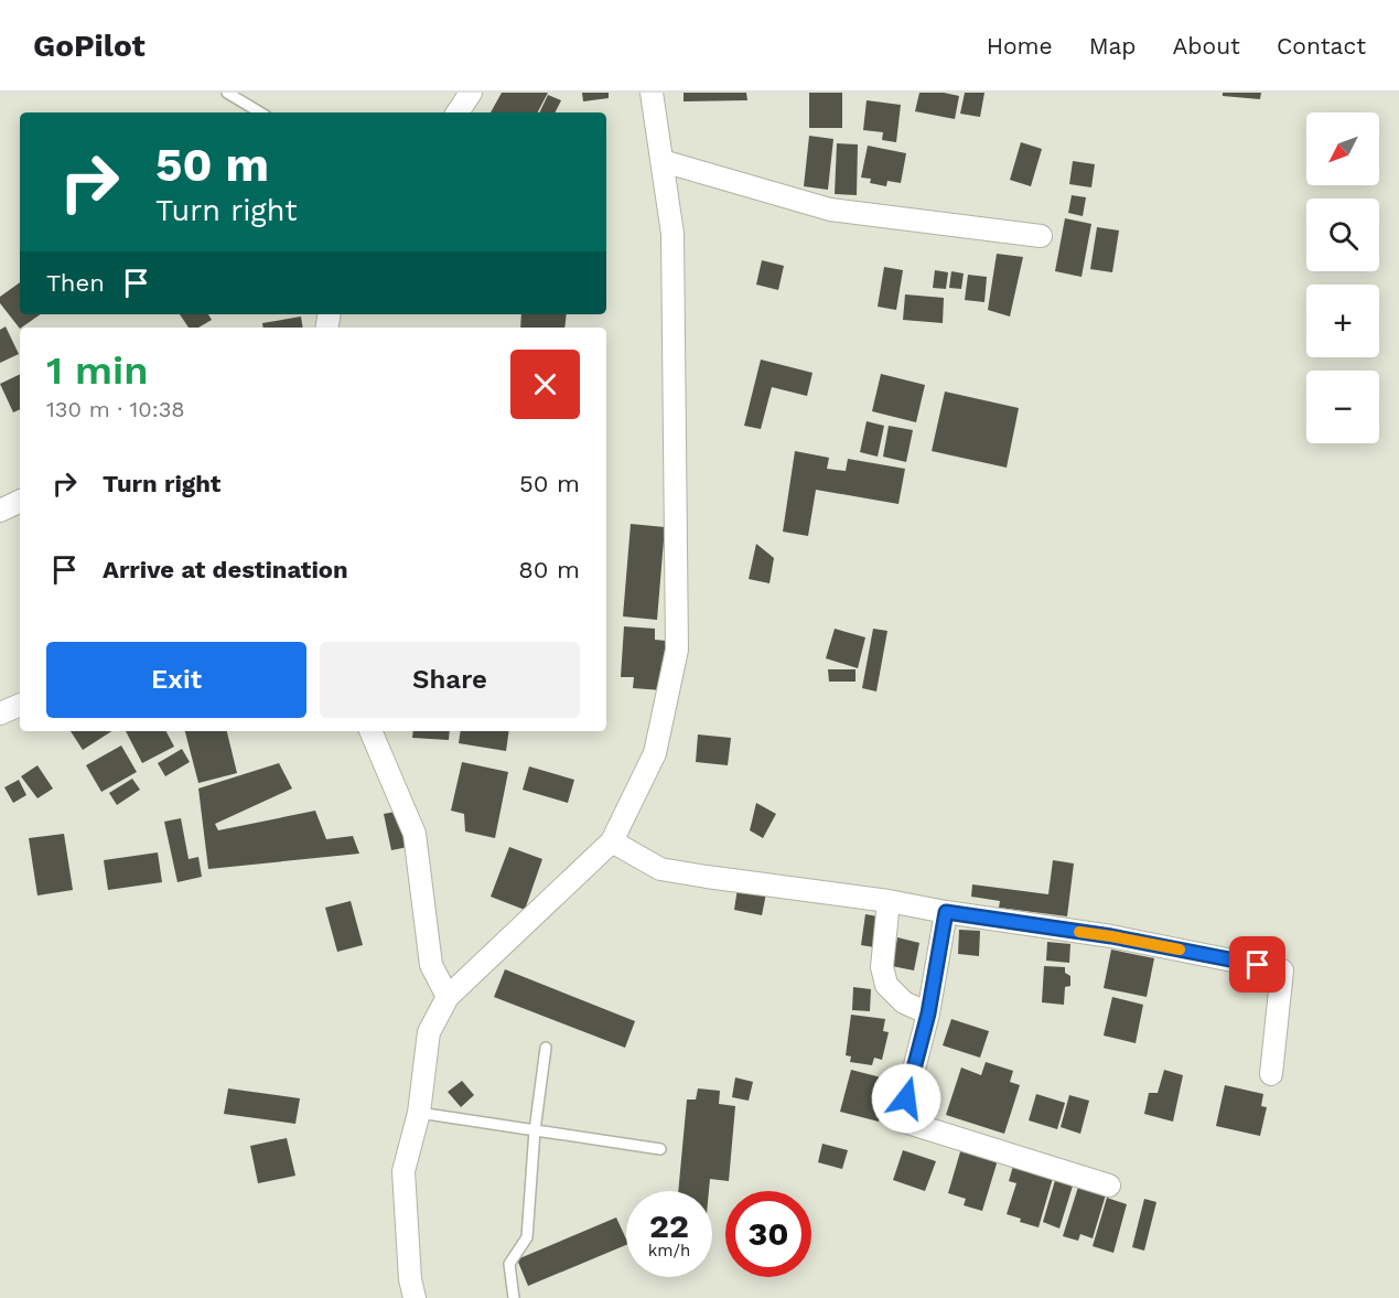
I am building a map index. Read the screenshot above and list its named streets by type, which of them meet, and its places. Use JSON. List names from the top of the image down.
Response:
{
  "north": "bottom left",
  "page": {
    "header": "GoPilot",
    "nav": [
      "Home",
      "Map",
      "About",
      "Contact"
    ],
    "map_buttons": ["+", "−"],
    "turn": ["50 m", "Turn right"],
    "then": "Then",
    "heading": ["1 min", "130 m · 10:38"],
    "list": [
      {
        "name": "Turn right",
        "value": "50 m"
      },
      {
        "name": "Arrive at destination",
        "value": "80 m"
      }
    ],
    "buttons": ["Exit", "Share"],
    "speed": "22 km/h",
    "limit": "30"
  }
}
